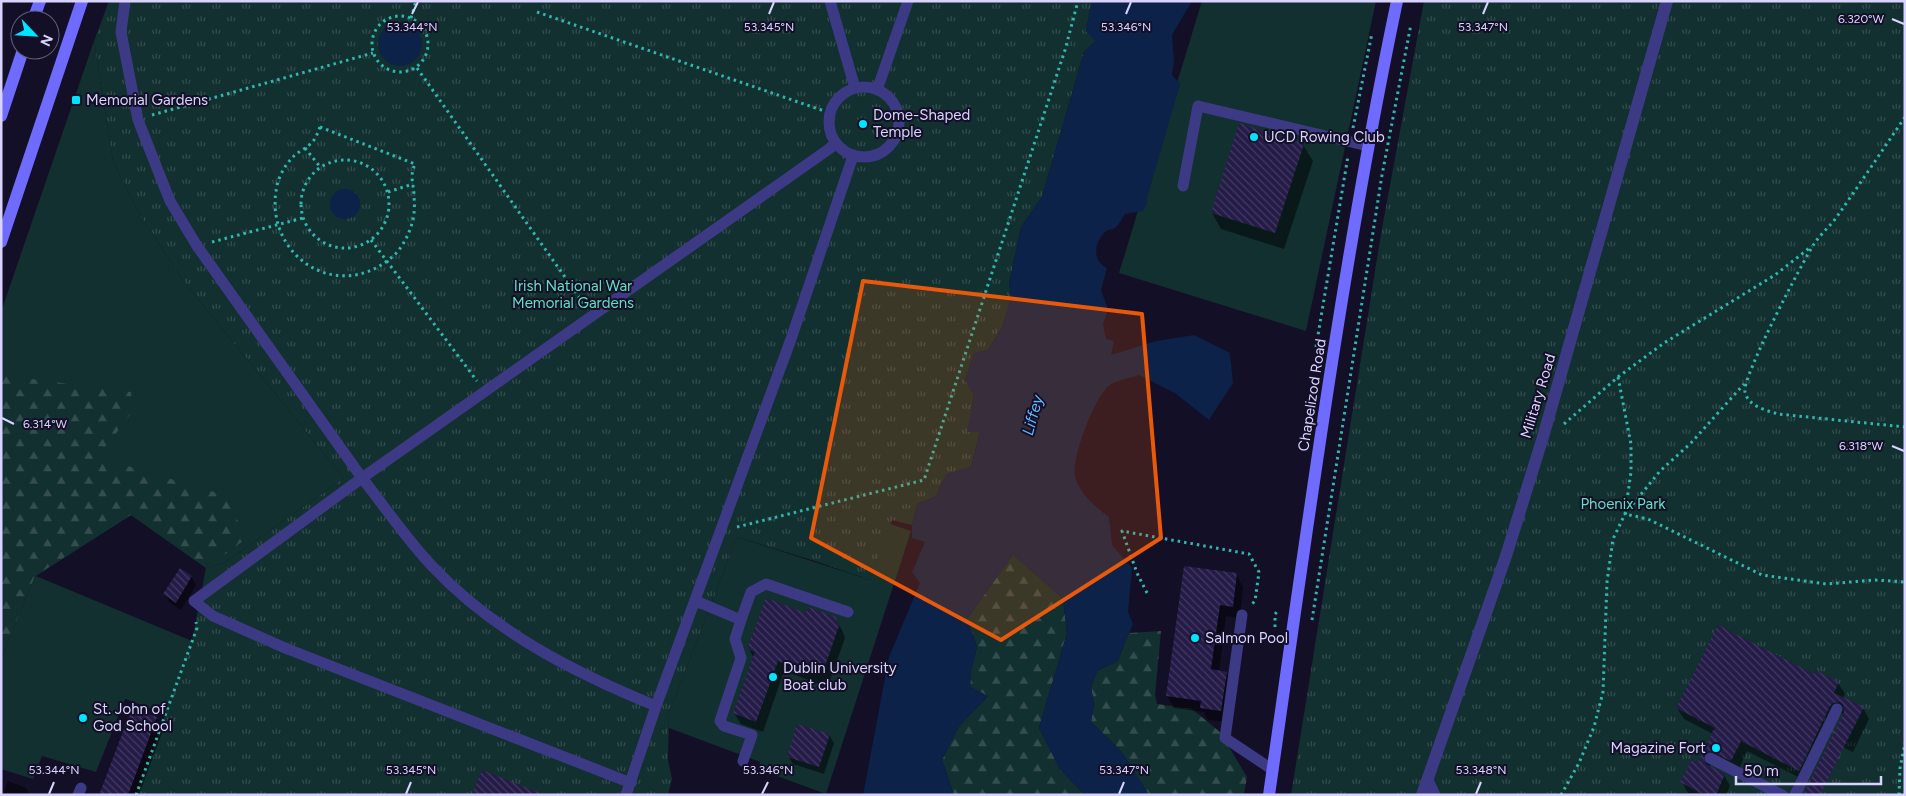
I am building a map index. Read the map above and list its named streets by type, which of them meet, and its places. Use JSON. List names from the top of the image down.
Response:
{
  "streets": {
    "main road": ["Chapelizod Road"],
    "street": ["Military Road"]
  },
  "water": ["Liffey"],
  "parks": ["Irish National War Memorial Gardens", "Phoenix Park"],
  "places": {
    "transit": ["Memorial Gardens"],
    "other": [
      "Dome-Shaped Temple",
      "UCD Rowing Club",
      "Salmon Pool",
      "Dublin University Boat club",
      "St. John of God School",
      "Magazine Fort"
    ]
  },
  "scale_bar": "50 m",
  "north": "bottom right",
  "coordinates": [
    "6.320°W",
    "53.344°N",
    "53.345°N",
    "53.346°N",
    "53.347°N",
    "6.314°W",
    "6.318°W",
    "53.348°N"
  ]
}
